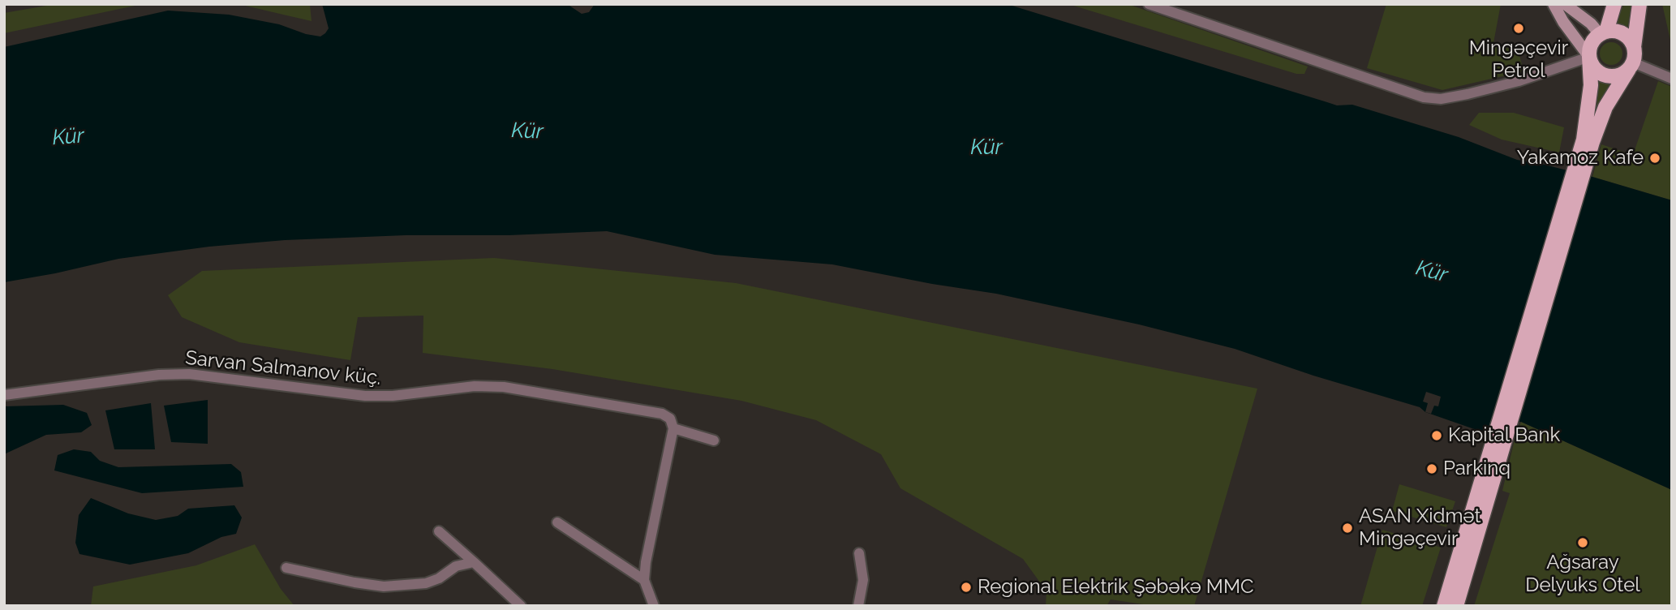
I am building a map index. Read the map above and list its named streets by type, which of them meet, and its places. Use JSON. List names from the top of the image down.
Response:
{
  "streets": {
    "street": ["Sarvan Salmanov küç."]
  },
  "water": ["Kür"],
  "places": [
    "Mingəçevir Petrol",
    "Yakamoz Kafe",
    "Kapital Bank",
    "Parkinq",
    "ASAN Xidmət Mingəçevir",
    "Ağsaray Delyuks Otel",
    "Regional Elektrik Şəbəkə MMC"
  ]
}
